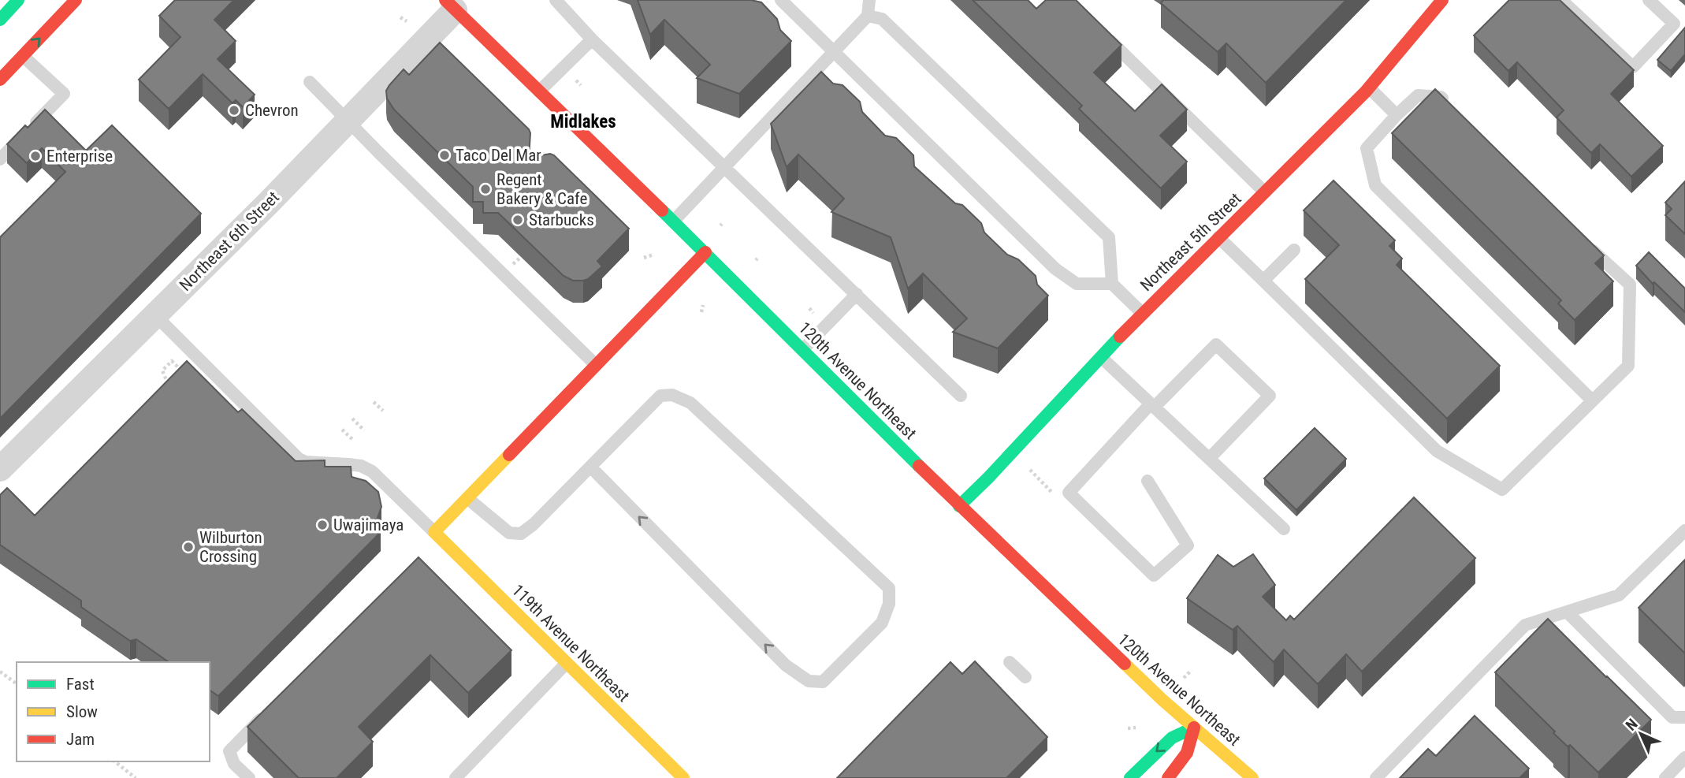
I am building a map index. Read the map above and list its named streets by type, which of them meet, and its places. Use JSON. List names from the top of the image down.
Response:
{
  "streets": {
    "street": [
      "Northeast 6th Street",
      "Northeast 5th Street",
      "120th Avenue Northeast",
      "119th Avenue Northeast"
    ]
  },
  "crossings": [
    ["Northeast 6th Street", "120th Avenue Northeast"],
    ["Northeast 5th Street", "120th Avenue Northeast"]
  ],
  "districts": ["Midlakes"],
  "places": [
    "Chevron",
    "Taco Del Mar",
    "Enterprise",
    "Regent Bakery & Cafe",
    "Starbucks",
    "Uwajimaya",
    "Wilburton Crossing"
  ],
  "legend": ["Fast", "Slow", "Jam"],
  "north": "top left"
}
